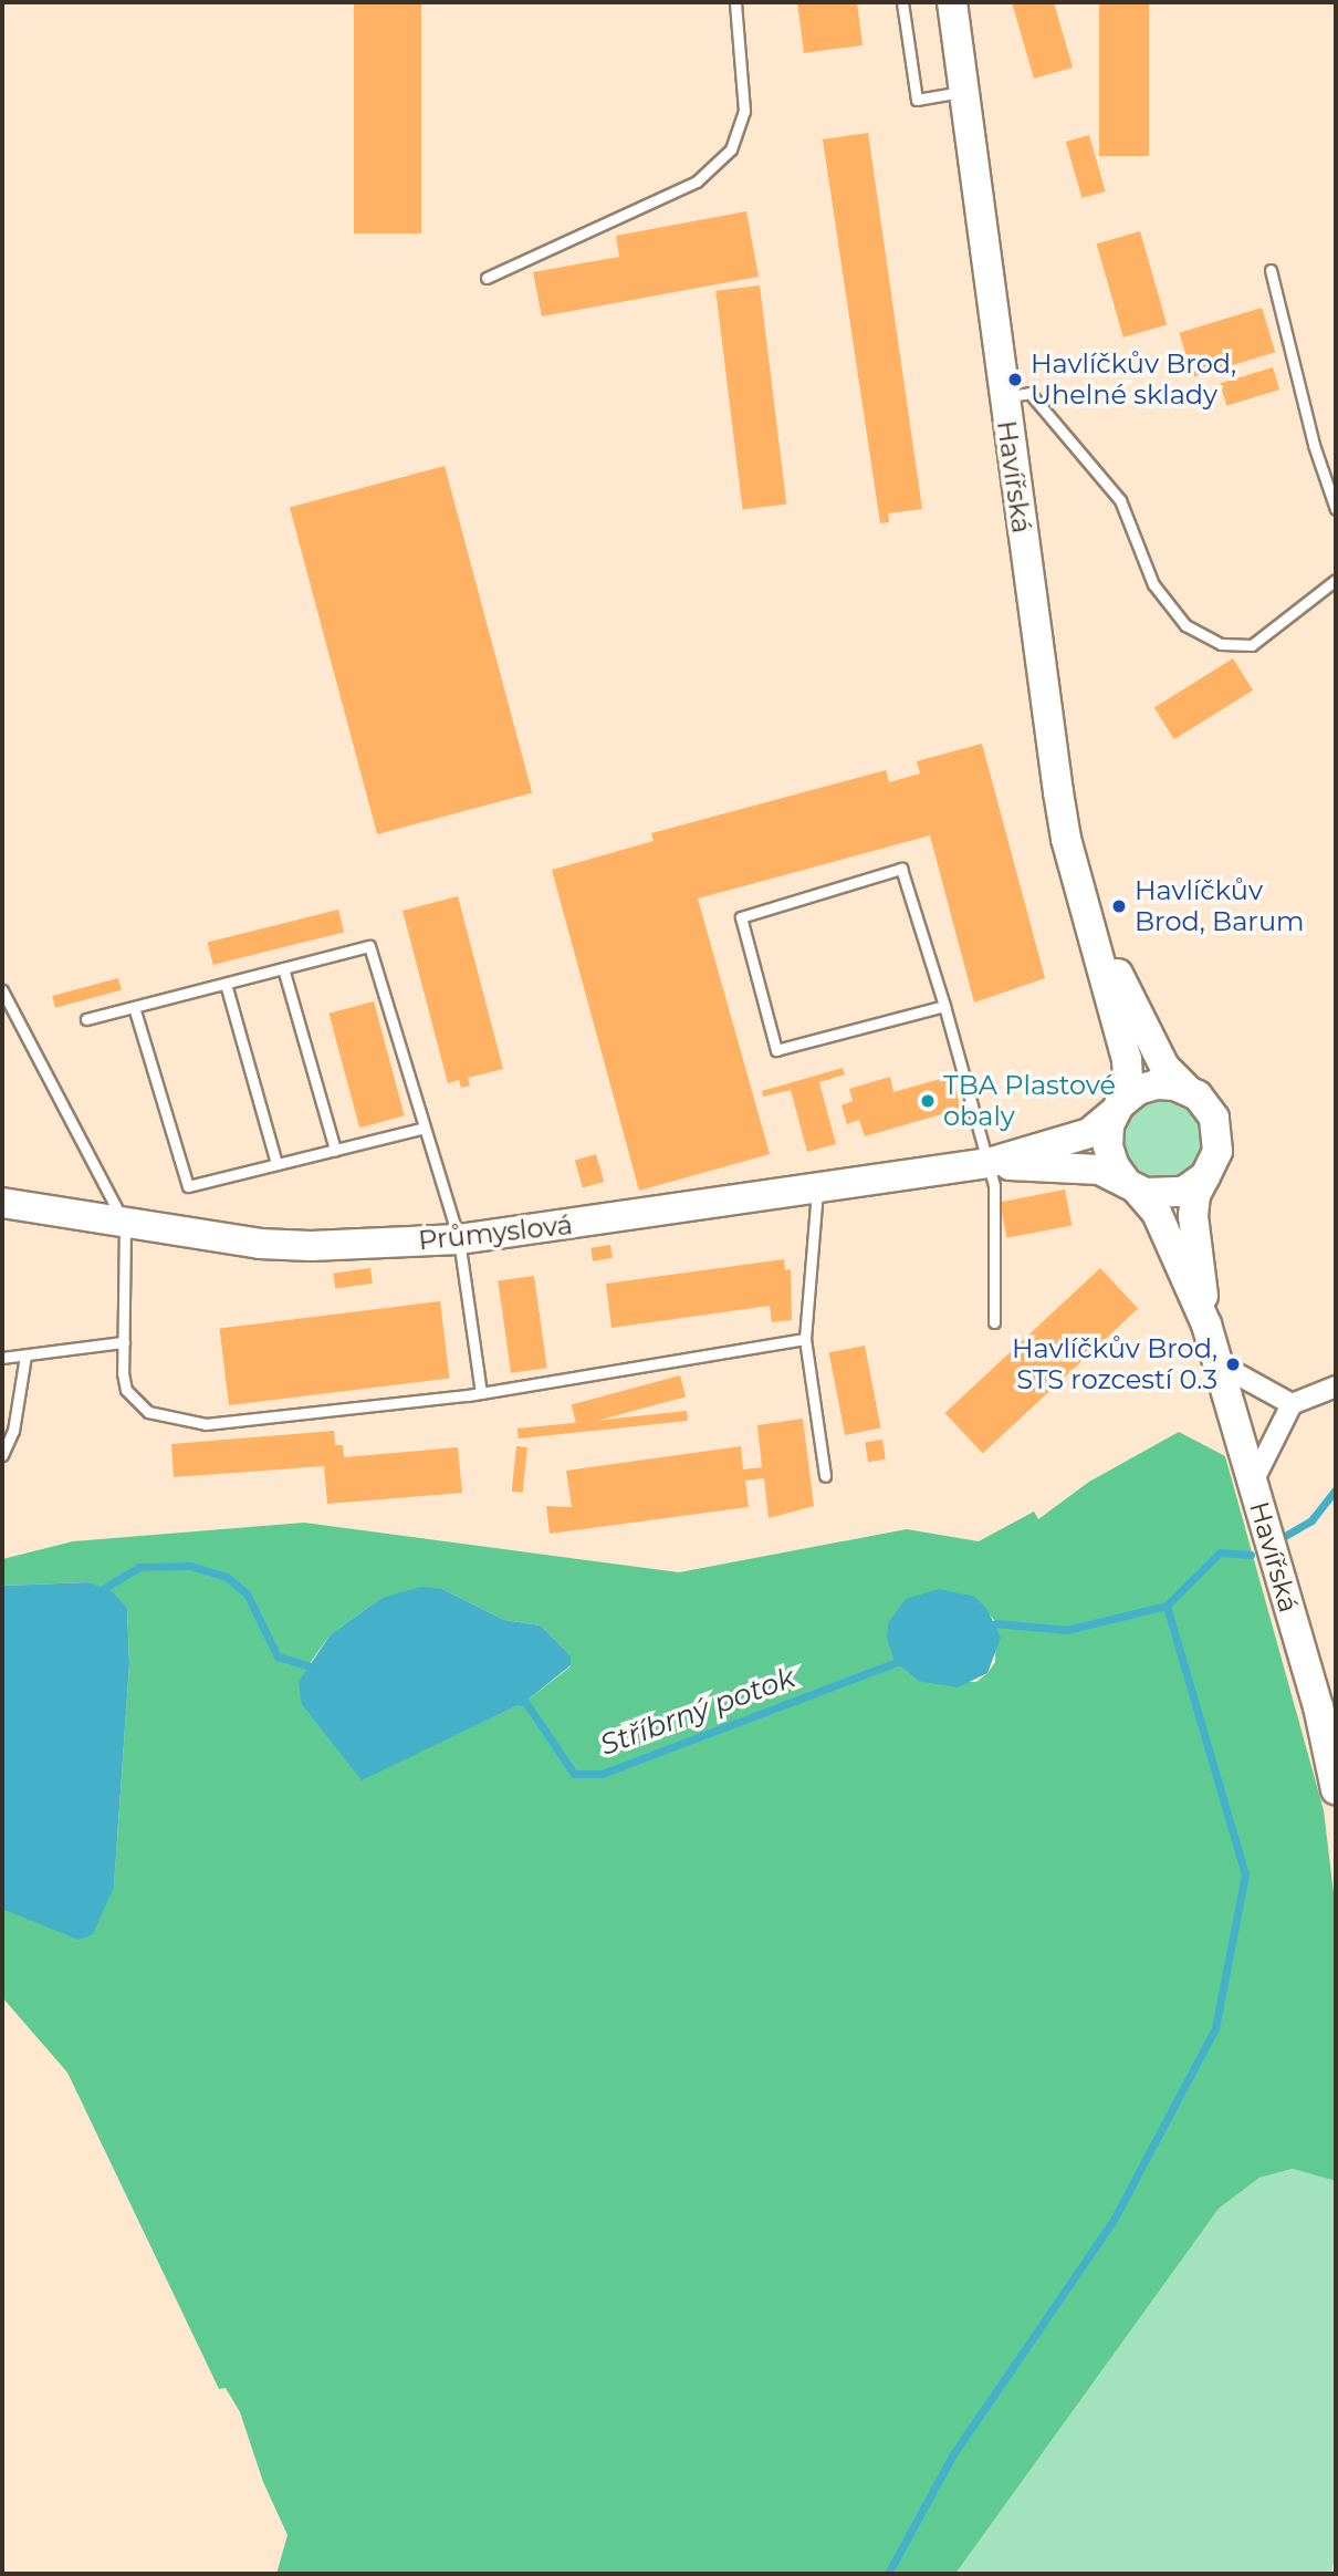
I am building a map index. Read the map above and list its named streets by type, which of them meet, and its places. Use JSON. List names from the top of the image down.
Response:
{
  "streets": {
    "street": ["Havířská", "Průmyslová"]
  },
  "crossings": [
    ["Havířská", "Průmyslová"]
  ],
  "water": ["Stříbrný potok"],
  "places": [
    "Havlíčkův Brod, Uhelné sklady",
    "Havlíčkův Brod, Barum",
    "TBA Plastové obaly",
    "Havlíčkův Brod, STS rozcestí 0.3"
  ]
}
